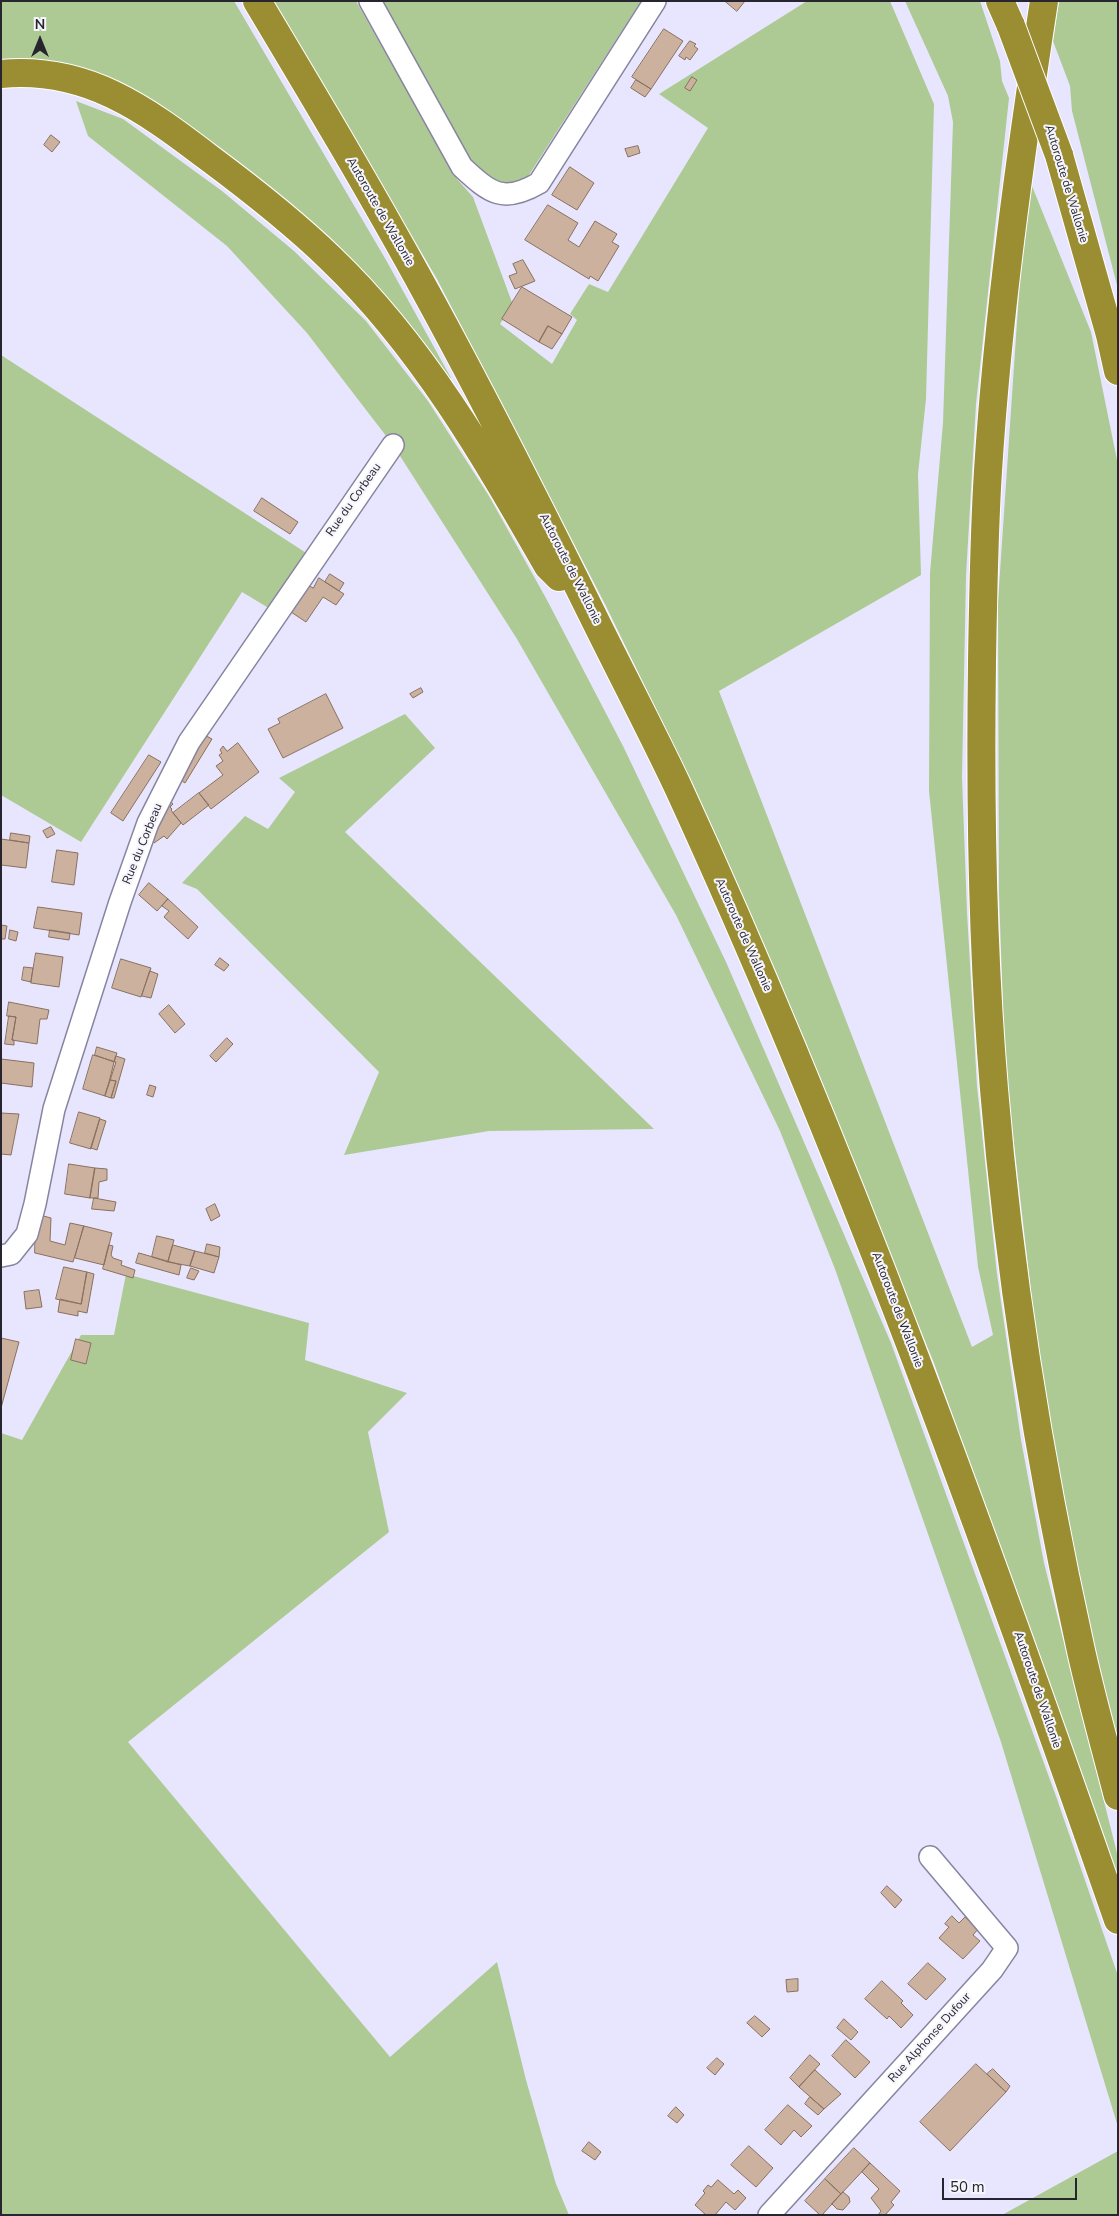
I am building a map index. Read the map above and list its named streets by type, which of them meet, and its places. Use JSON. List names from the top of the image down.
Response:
{
  "streets": {
    "highway": ["Autoroute de Wallonie"],
    "street": ["Rue du Corbeau", "Rue Alphonse Dufour"]
  },
  "scale_bar": "50 m",
  "north": "top"
}
